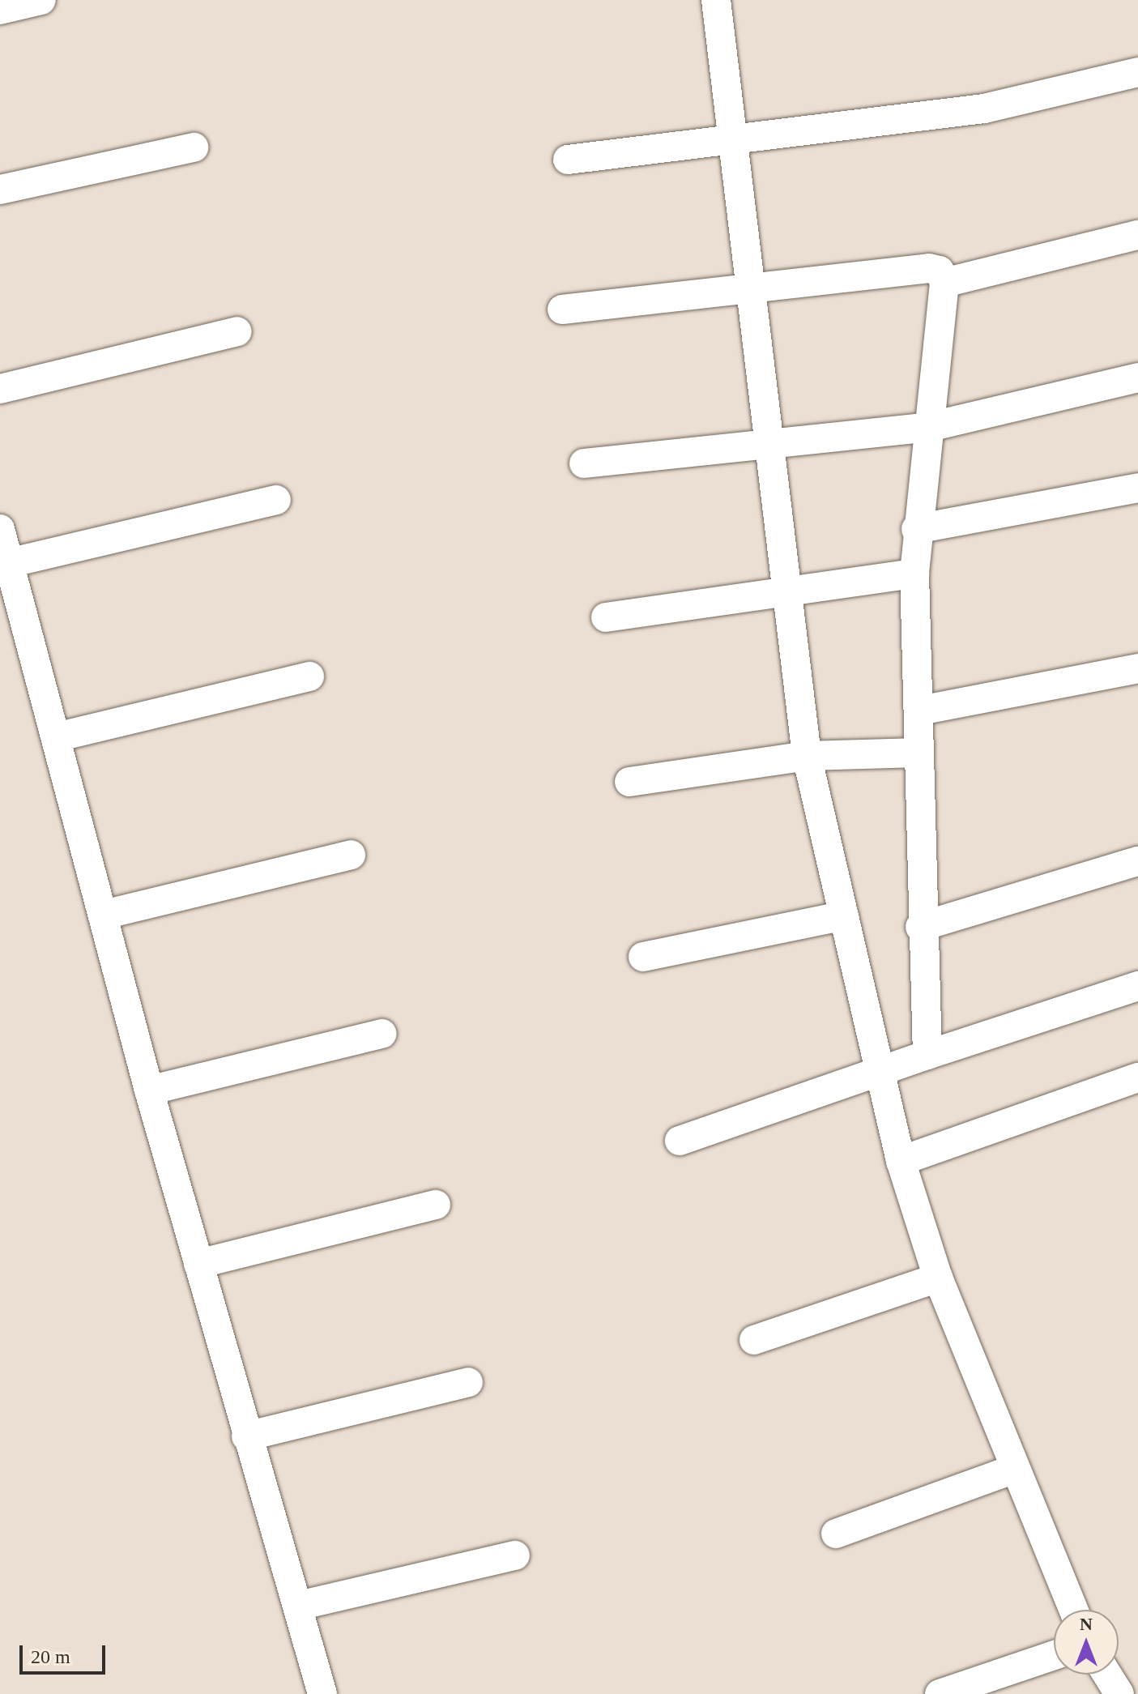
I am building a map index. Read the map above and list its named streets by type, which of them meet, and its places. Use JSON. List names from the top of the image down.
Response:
{
  "scale_bar": "20 m",
  "north": "top"
}
